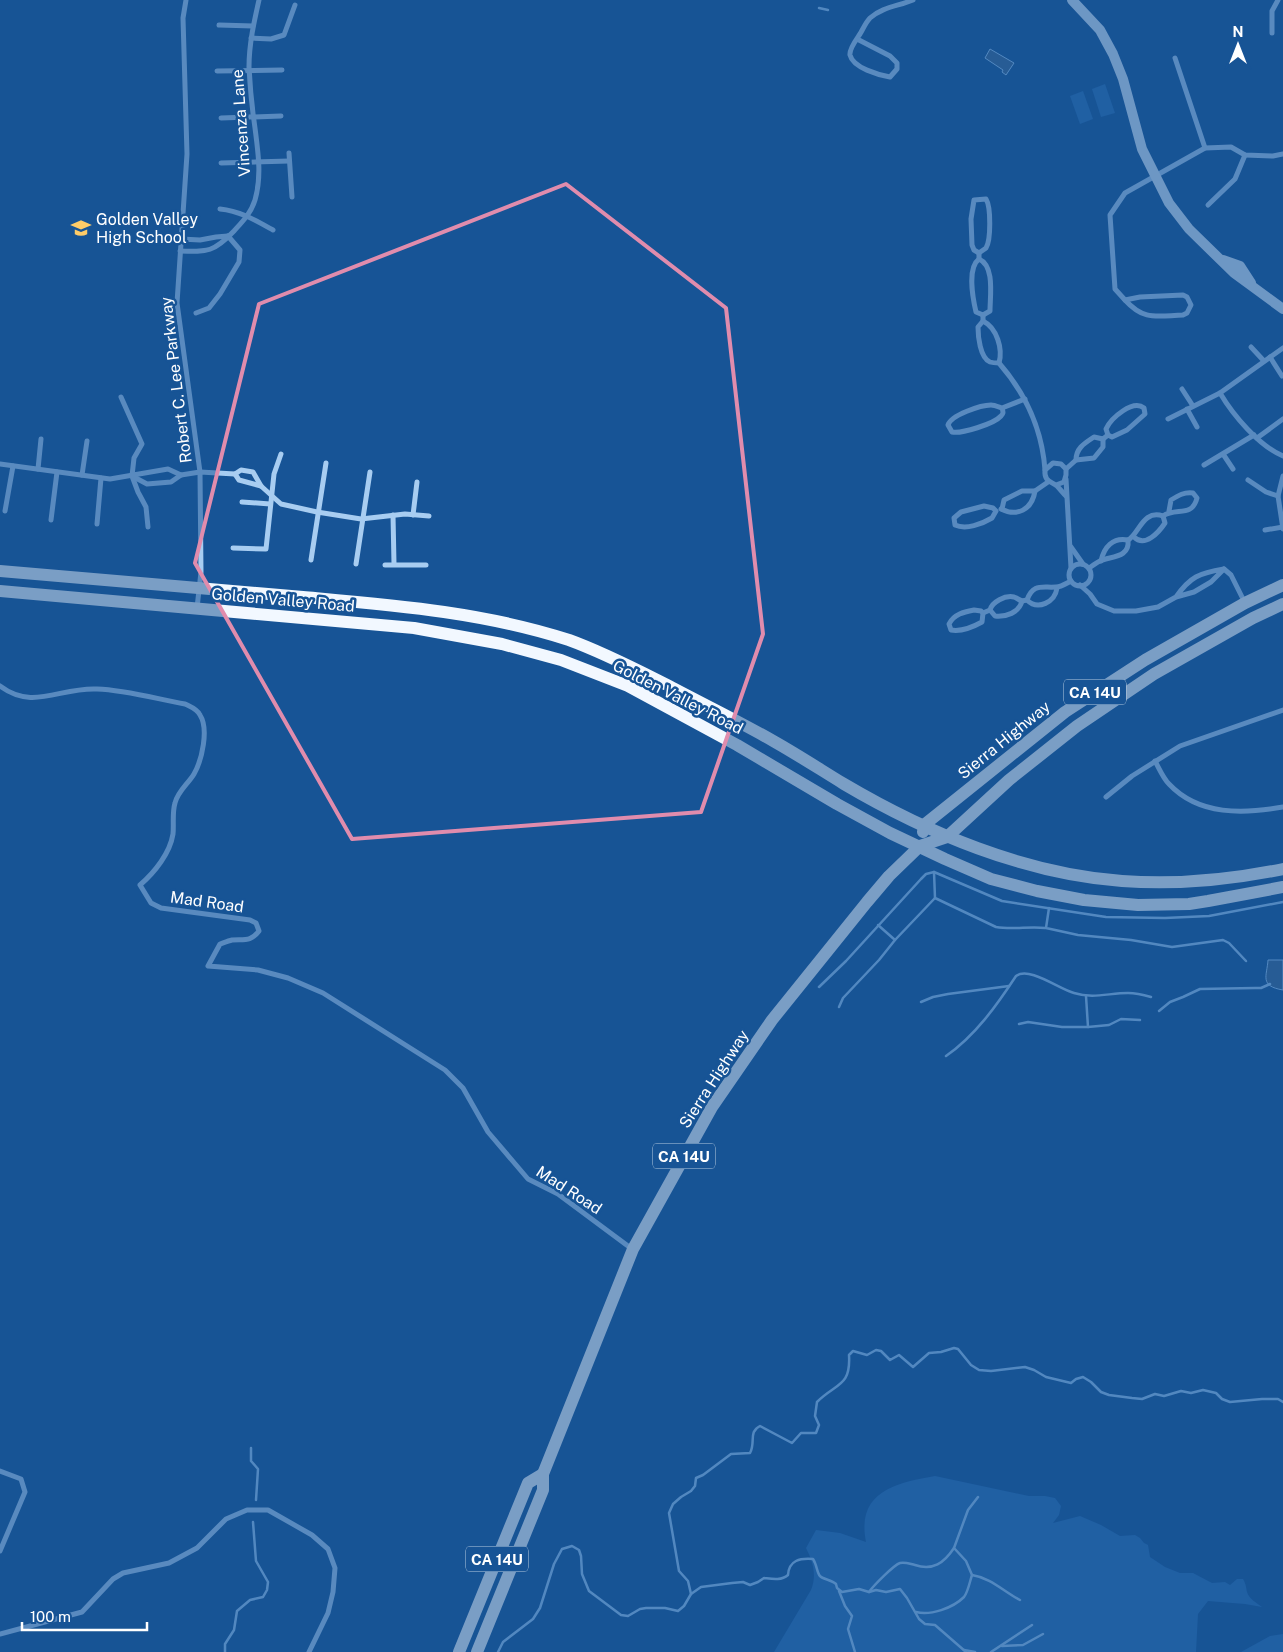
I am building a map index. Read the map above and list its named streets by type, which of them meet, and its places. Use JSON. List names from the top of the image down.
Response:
{
  "streets": {
    "main road": ["Golden Valley Road", "CA 14U", "Sierra Highway"],
    "street": ["Vincenza Lane", "Robert C. Lee Parkway", "Mad Road"]
  },
  "crossings": [
    ["Vincenza Lane", "Robert C. Lee Parkway"],
    ["Robert C. Lee Parkway", "Golden Valley Road"],
    ["Golden Valley Road", "Sierra Highway"],
    ["Sierra Highway", "Mad Road"]
  ],
  "places": {
    "school or university": ["Golden Valley High School"]
  },
  "scale_bar": "100 m",
  "north": "top"
}
